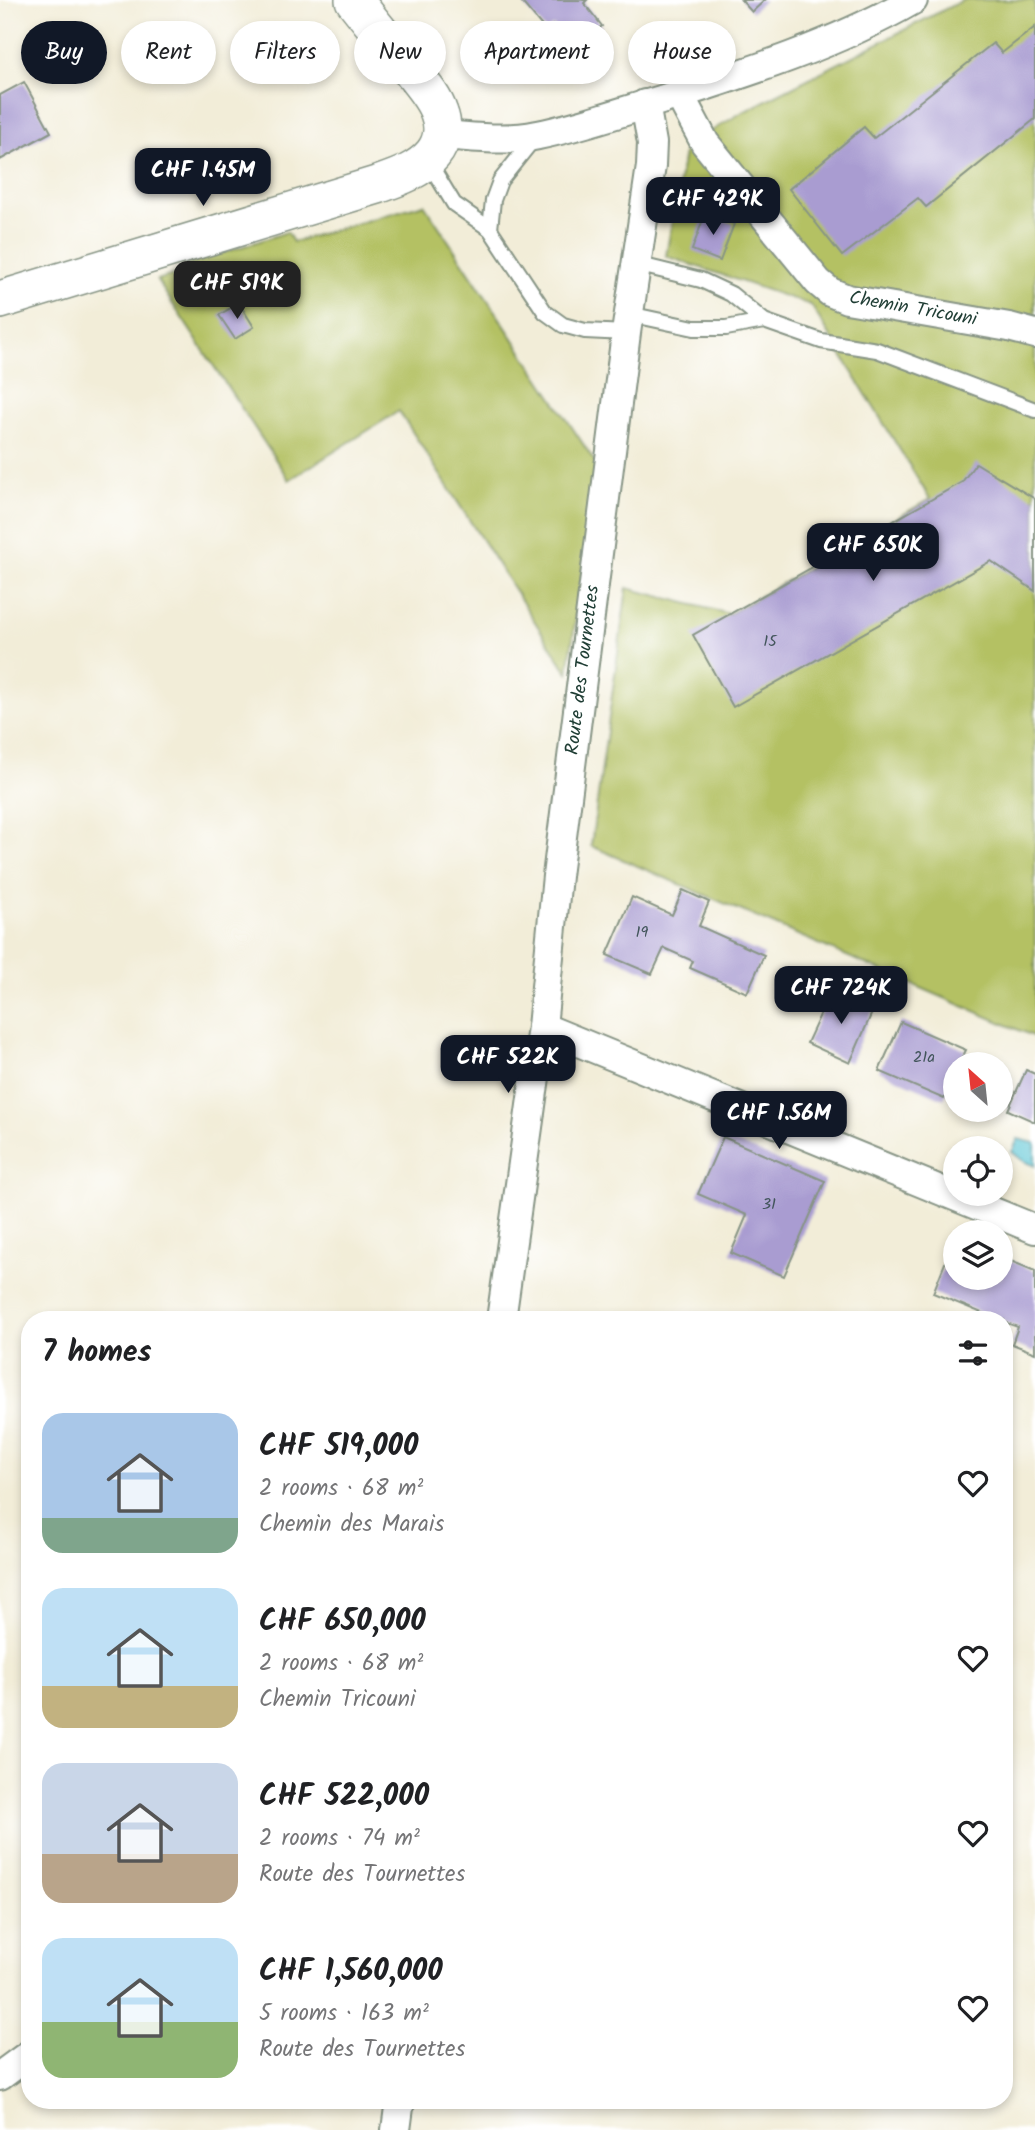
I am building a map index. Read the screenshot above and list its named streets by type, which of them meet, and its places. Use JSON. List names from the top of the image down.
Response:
{
  "streets": {
    "street": ["Chemin Tricouni", "Route des Tournettes"]
  },
  "house_numbers": [
    "15",
    "19",
    "21a",
    "31"
  ],
  "north": "top left",
  "page": {
    "chip": [
      "Buy",
      "Rent",
      "Filters",
      "New",
      "Apartment",
      "House"
    ],
    "price": [
      "CHF 1.45M",
      "CHF 429K",
      "CHF 519K",
      "CHF 650K",
      "CHF 724K",
      "CHF 522K",
      "CHF 1.56M"
    ],
    "heading": "7 homes",
    "list": [
      {
        "name": "CHF 519,000",
        "note": "2 rooms · 68 m² · Chemin des Marais"
      },
      {
        "name": "CHF 650,000",
        "note": "2 rooms · 68 m² · Chemin Tricouni"
      },
      {
        "name": "CHF 522,000",
        "note": "2 rooms · 74 m² · Route des Tournettes"
      },
      {
        "name": "CHF 1,560,000",
        "note": "5 rooms · 163 m² · Route des Tournettes"
      }
    ]
  }
}
